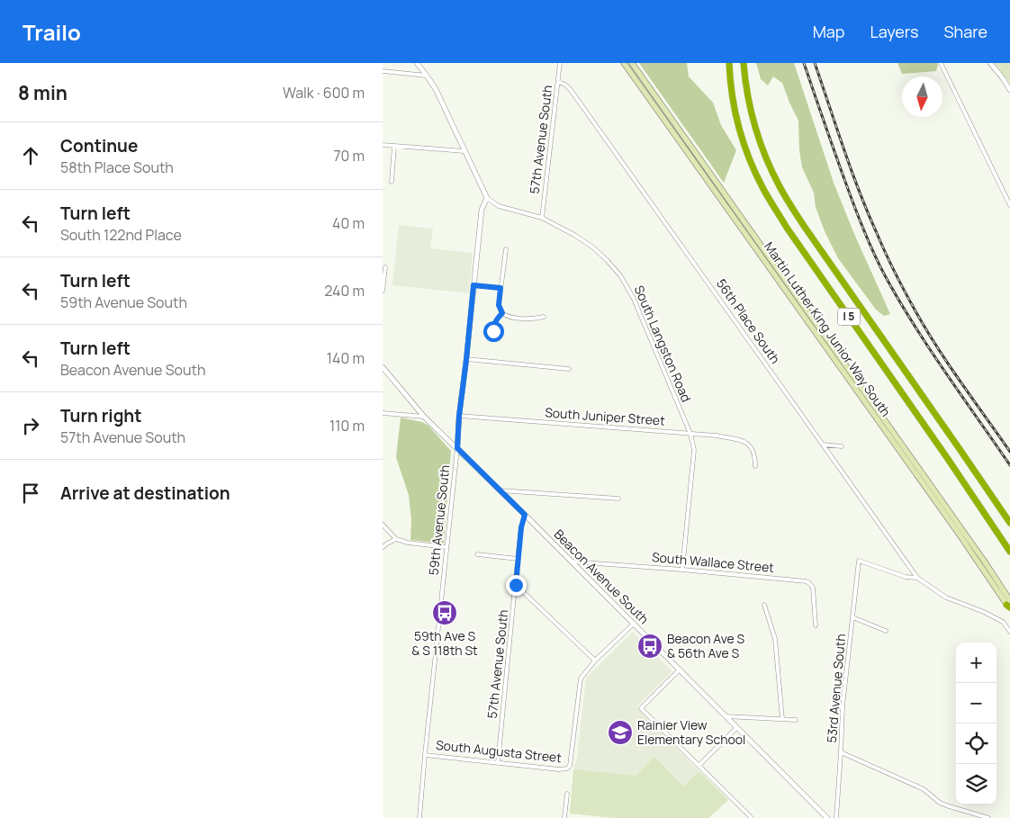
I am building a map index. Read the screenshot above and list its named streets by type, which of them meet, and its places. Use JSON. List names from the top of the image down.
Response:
{
  "streets": {
    "highway": ["I 5"],
    "main road": ["Martin Luther King Junior Way South"],
    "street": [
      "57th Avenue South",
      "56th Place South",
      "South Langston Road",
      "South Juniper Street",
      "59th Avenue South",
      "South Wallace Street",
      "Beacon Avenue South",
      "53rd Avenue South",
      "South Augusta Street"
    ]
  },
  "crossings": [
    ["57th Avenue South", "56th Place South"],
    ["57th Avenue South", "South Langston Road"],
    ["57th Avenue South", "Beacon Avenue South"],
    ["57th Avenue South", "South Augusta Street"],
    ["56th Place South", "53rd Avenue South"],
    ["South Langston Road", "South Juniper Street"],
    ["South Langston Road", "59th Avenue South"],
    ["South Langston Road", "South Wallace Street"],
    ["South Juniper Street", "59th Avenue South"],
    ["59th Avenue South", "Beacon Avenue South"],
    ["59th Avenue South", "South Augusta Street"],
    ["South Wallace Street", "Beacon Avenue South"]
  ],
  "places": {
    "bus stop": ["59th Ave S & S 118th St", "Beacon Ave S & 56th Ave S"],
    "school or university": ["Rainier View Elementary School"]
  },
  "north": "bottom",
  "page": {
    "header": "Trailo",
    "nav": ["Map", "Layers", "Share"],
    "heading": ["8 min", "Walk · 600 m"],
    "list": [
      ["Continue", "58th Place South", "70 m"],
      ["Turn left", "South 122nd Place", "40 m"],
      ["Turn left", "59th Avenue South", "240 m"],
      ["Turn left", "Beacon Avenue South", "140 m"],
      ["Turn right", "57th Avenue South", "110 m"],
      "Arrive at destination"
    ],
    "map_buttons": ["+", "−"]
  }
}
